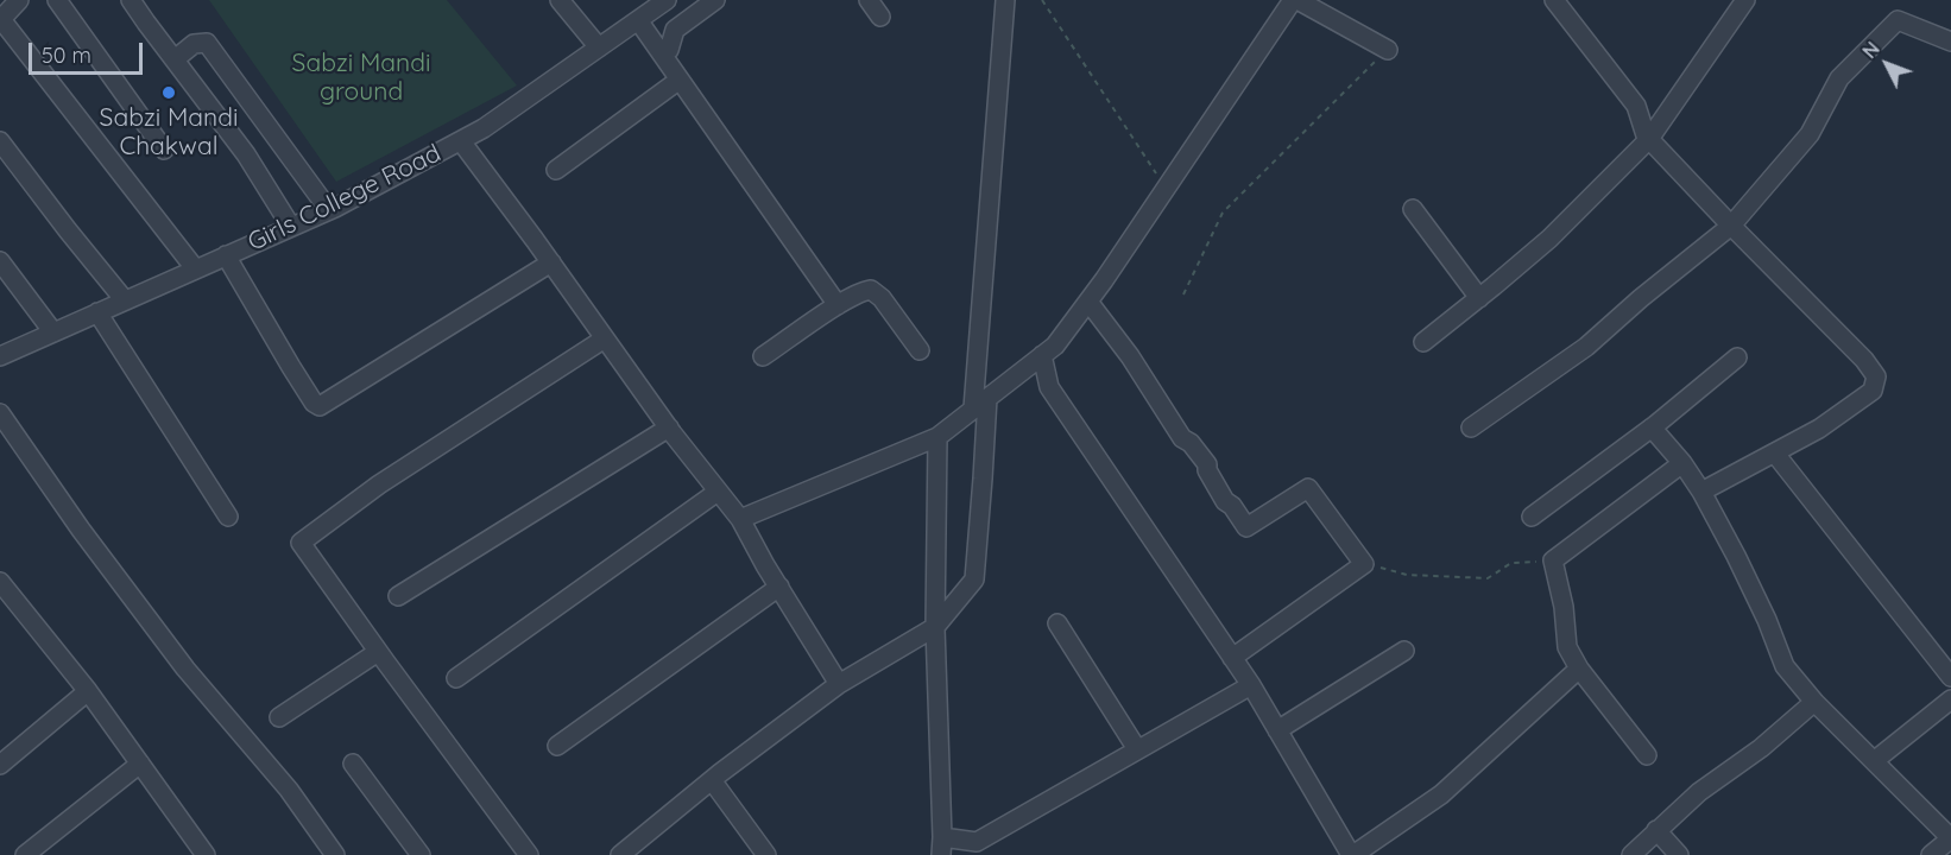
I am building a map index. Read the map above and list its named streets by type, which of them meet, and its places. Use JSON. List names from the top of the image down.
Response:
{
  "streets": {
    "street": ["Girls College Road"]
  },
  "parks": ["Sabzi Mandi ground"],
  "places": ["Sabzi Mandi Chakwal"],
  "scale_bar": "50 m",
  "north": "top left"
}
